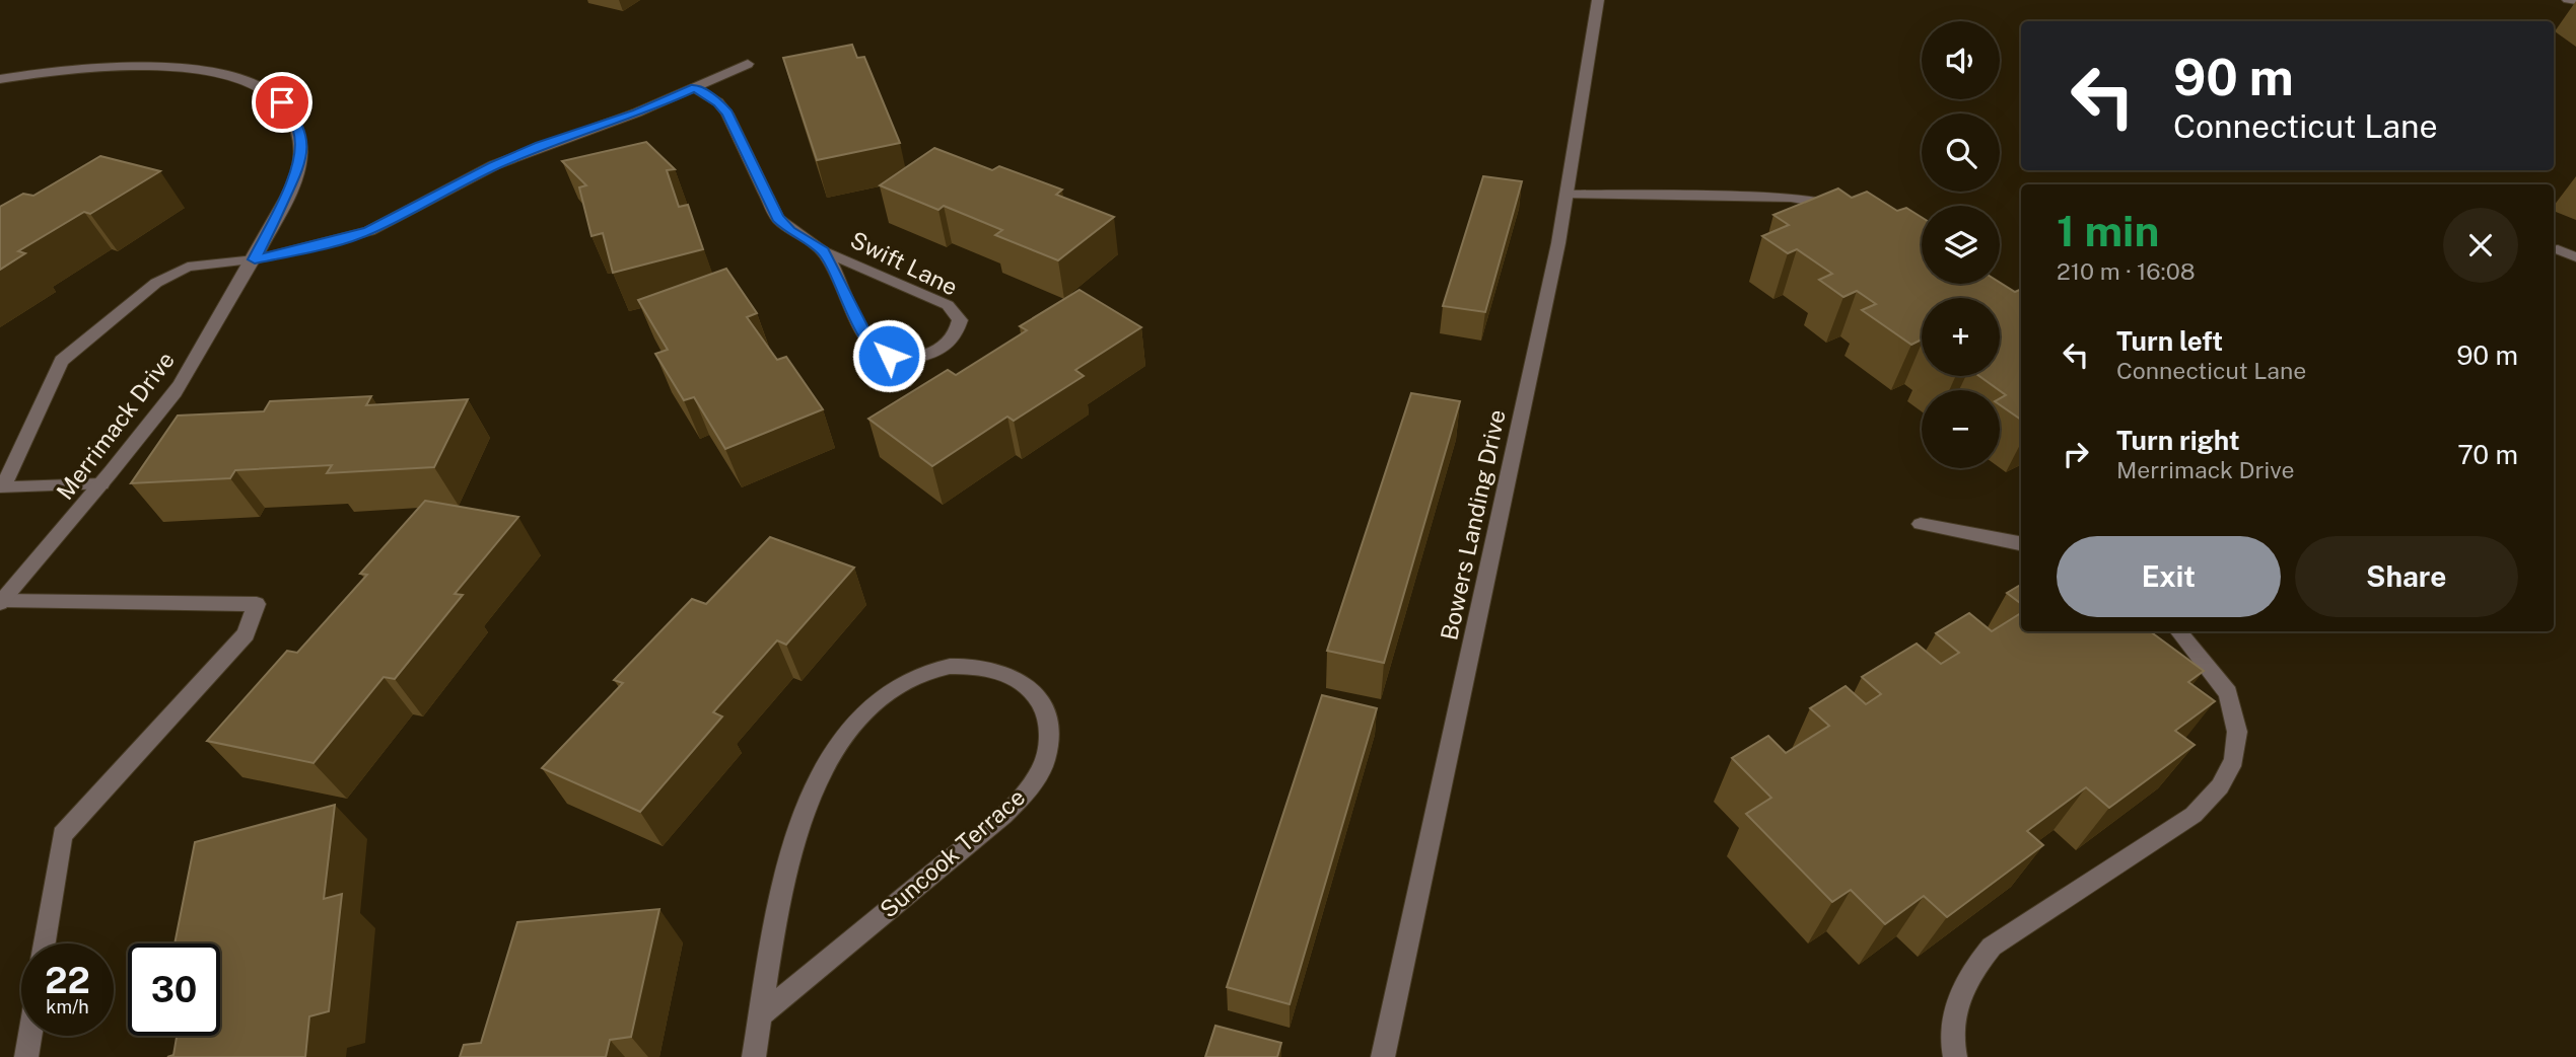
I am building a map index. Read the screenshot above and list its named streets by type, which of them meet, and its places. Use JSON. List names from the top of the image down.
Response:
{
  "streets": {
    "street": [
      "Swift Lane",
      "Merrimack Drive",
      "Bowers Landing Drive",
      "Suncook Terrace"
    ]
  },
  "page": {
    "map_buttons": ["+", "−"],
    "turn": ["90 m", "Connecticut Lane"],
    "heading": ["1 min", "210 m · 16:08"],
    "list": [
      {
        "name": "Turn left",
        "note": "Connecticut Lane",
        "value": "90 m"
      },
      {
        "name": "Turn right",
        "note": "Merrimack Drive",
        "value": "70 m"
      }
    ],
    "buttons": ["Exit", "Share"],
    "speed": "22 km/h",
    "limit": "30"
  }
}
